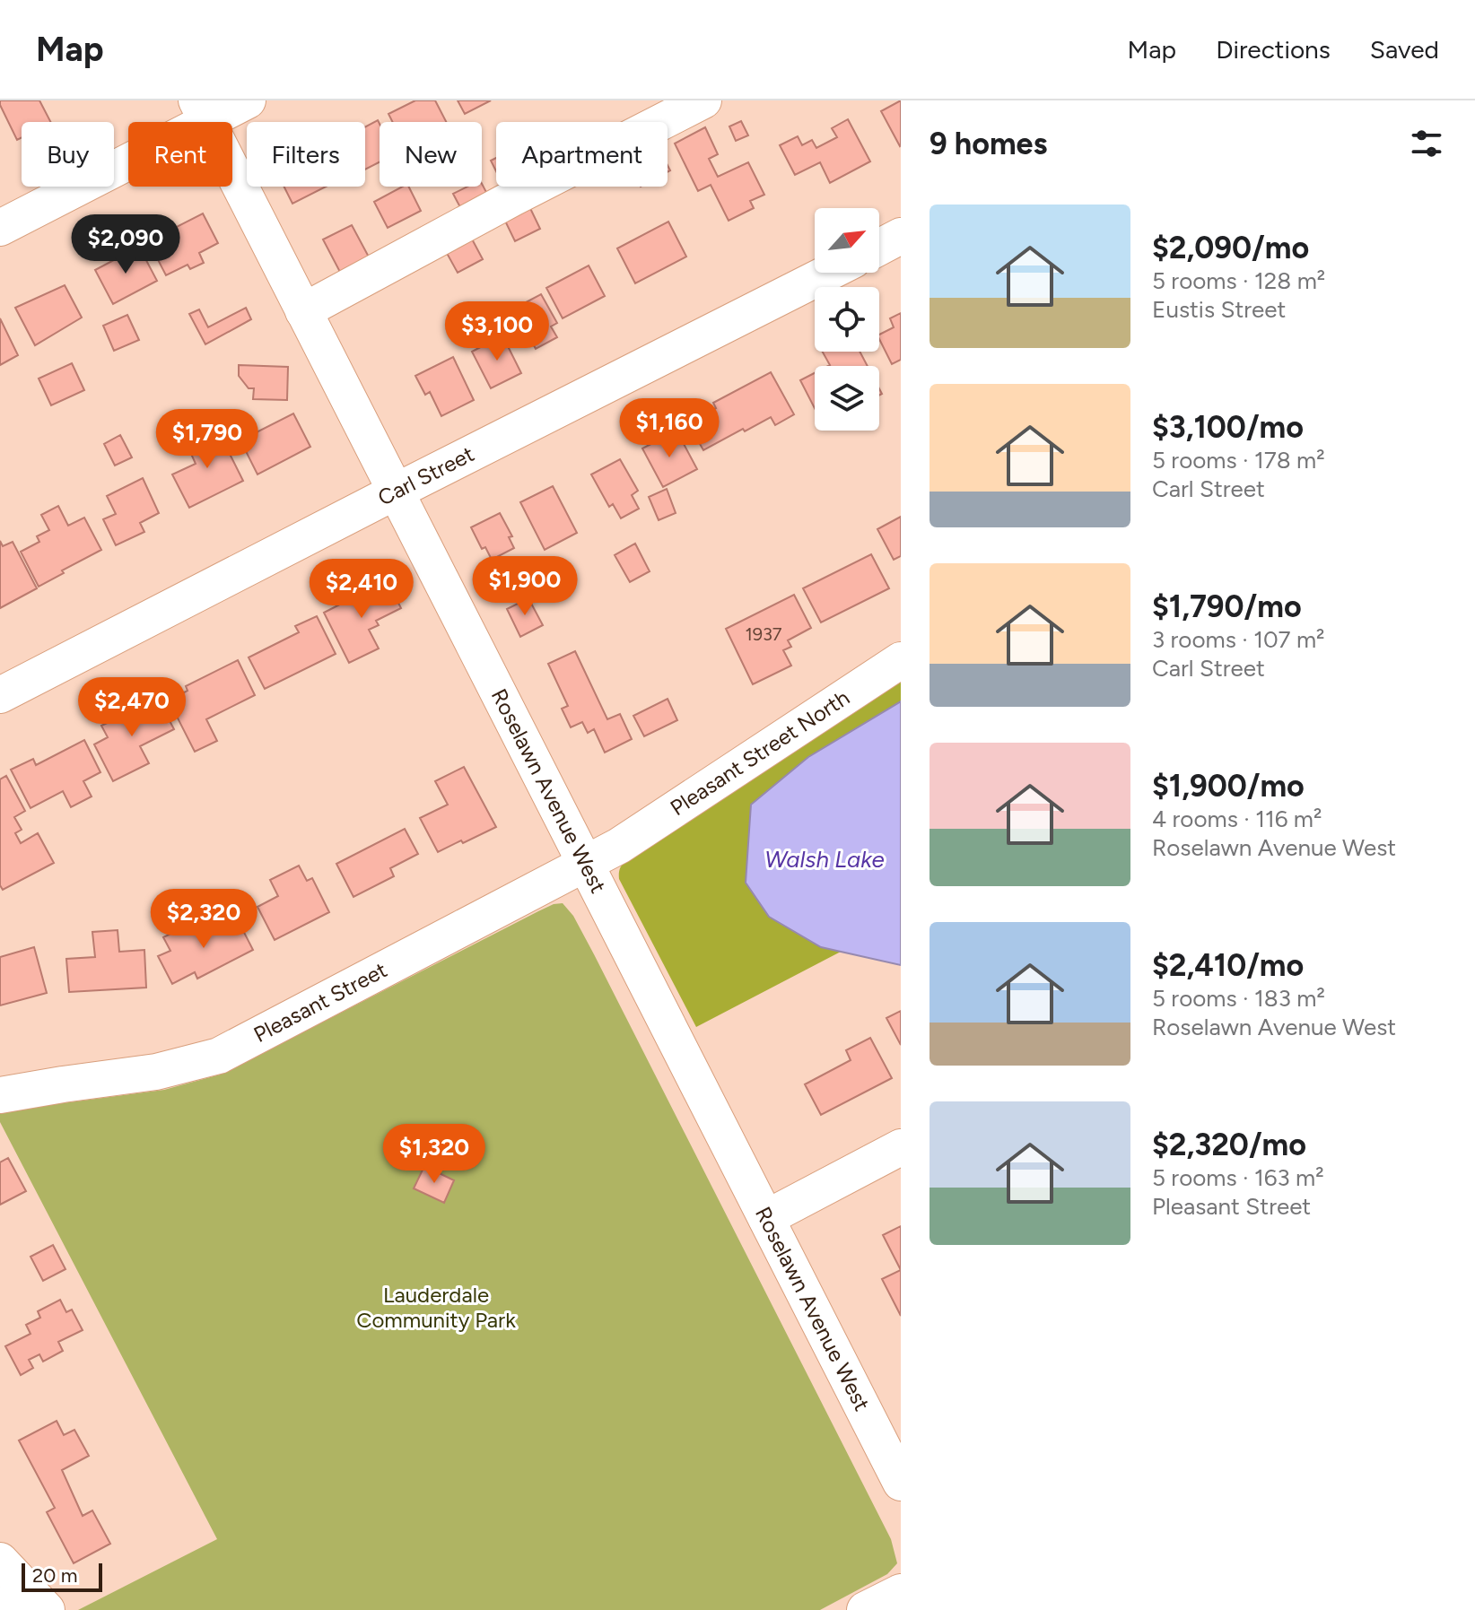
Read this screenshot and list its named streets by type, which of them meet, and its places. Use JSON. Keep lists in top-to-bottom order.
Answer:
{
  "streets": {
    "street": [
      "Carl Street",
      "Pleasant Street North",
      "Roselawn Avenue West",
      "Pleasant Street"
    ]
  },
  "crossings": [
    ["Carl Street", "Roselawn Avenue West"],
    ["Pleasant Street North", "Pleasant Street"],
    ["Roselawn Avenue West", "Pleasant Street"]
  ],
  "water": ["Walsh Lake"],
  "parks": ["Lauderdale Community Park"],
  "house_numbers": ["1937"],
  "scale_bar": "20 m",
  "north": "top right",
  "page": {
    "header": "Map",
    "nav": ["Map", "Directions", "Saved"],
    "heading": "9 homes",
    "chip": [
      "Buy",
      "Rent",
      "Filters",
      "New",
      "Apartment"
    ],
    "list": [
      {
        "name": "$2,090/mo",
        "note": "5 rooms · 128 m² · Eustis Street"
      },
      {
        "name": "$3,100/mo",
        "note": "5 rooms · 178 m² · Carl Street"
      },
      {
        "name": "$1,790/mo",
        "note": "3 rooms · 107 m² · Carl Street"
      },
      {
        "name": "$1,900/mo",
        "note": "4 rooms · 116 m² · Roselawn Avenue West"
      },
      {
        "name": "$2,410/mo",
        "note": "5 rooms · 183 m² · Roselawn Avenue West"
      },
      {
        "name": "$2,320/mo",
        "note": "5 rooms · 163 m² · Pleasant Street"
      }
    ],
    "price": [
      "$2,090",
      "$3,100",
      "$1,160",
      "$1,790",
      "$1,900",
      "$2,410",
      "$2,470",
      "$2,320",
      "$1,320"
    ],
    "scale": "20 m"
  }
}
